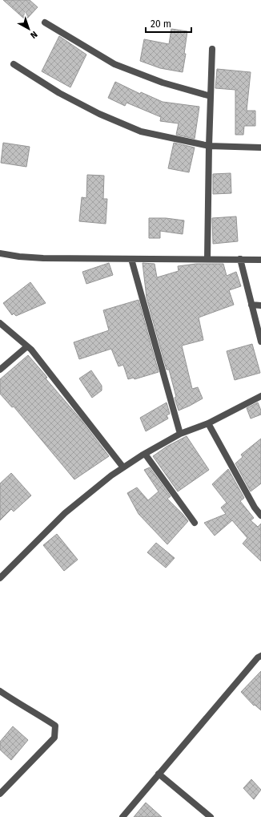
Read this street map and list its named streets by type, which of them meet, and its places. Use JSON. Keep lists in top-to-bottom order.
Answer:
{
  "scale_bar": "20 m",
  "north": "bottom right"
}
